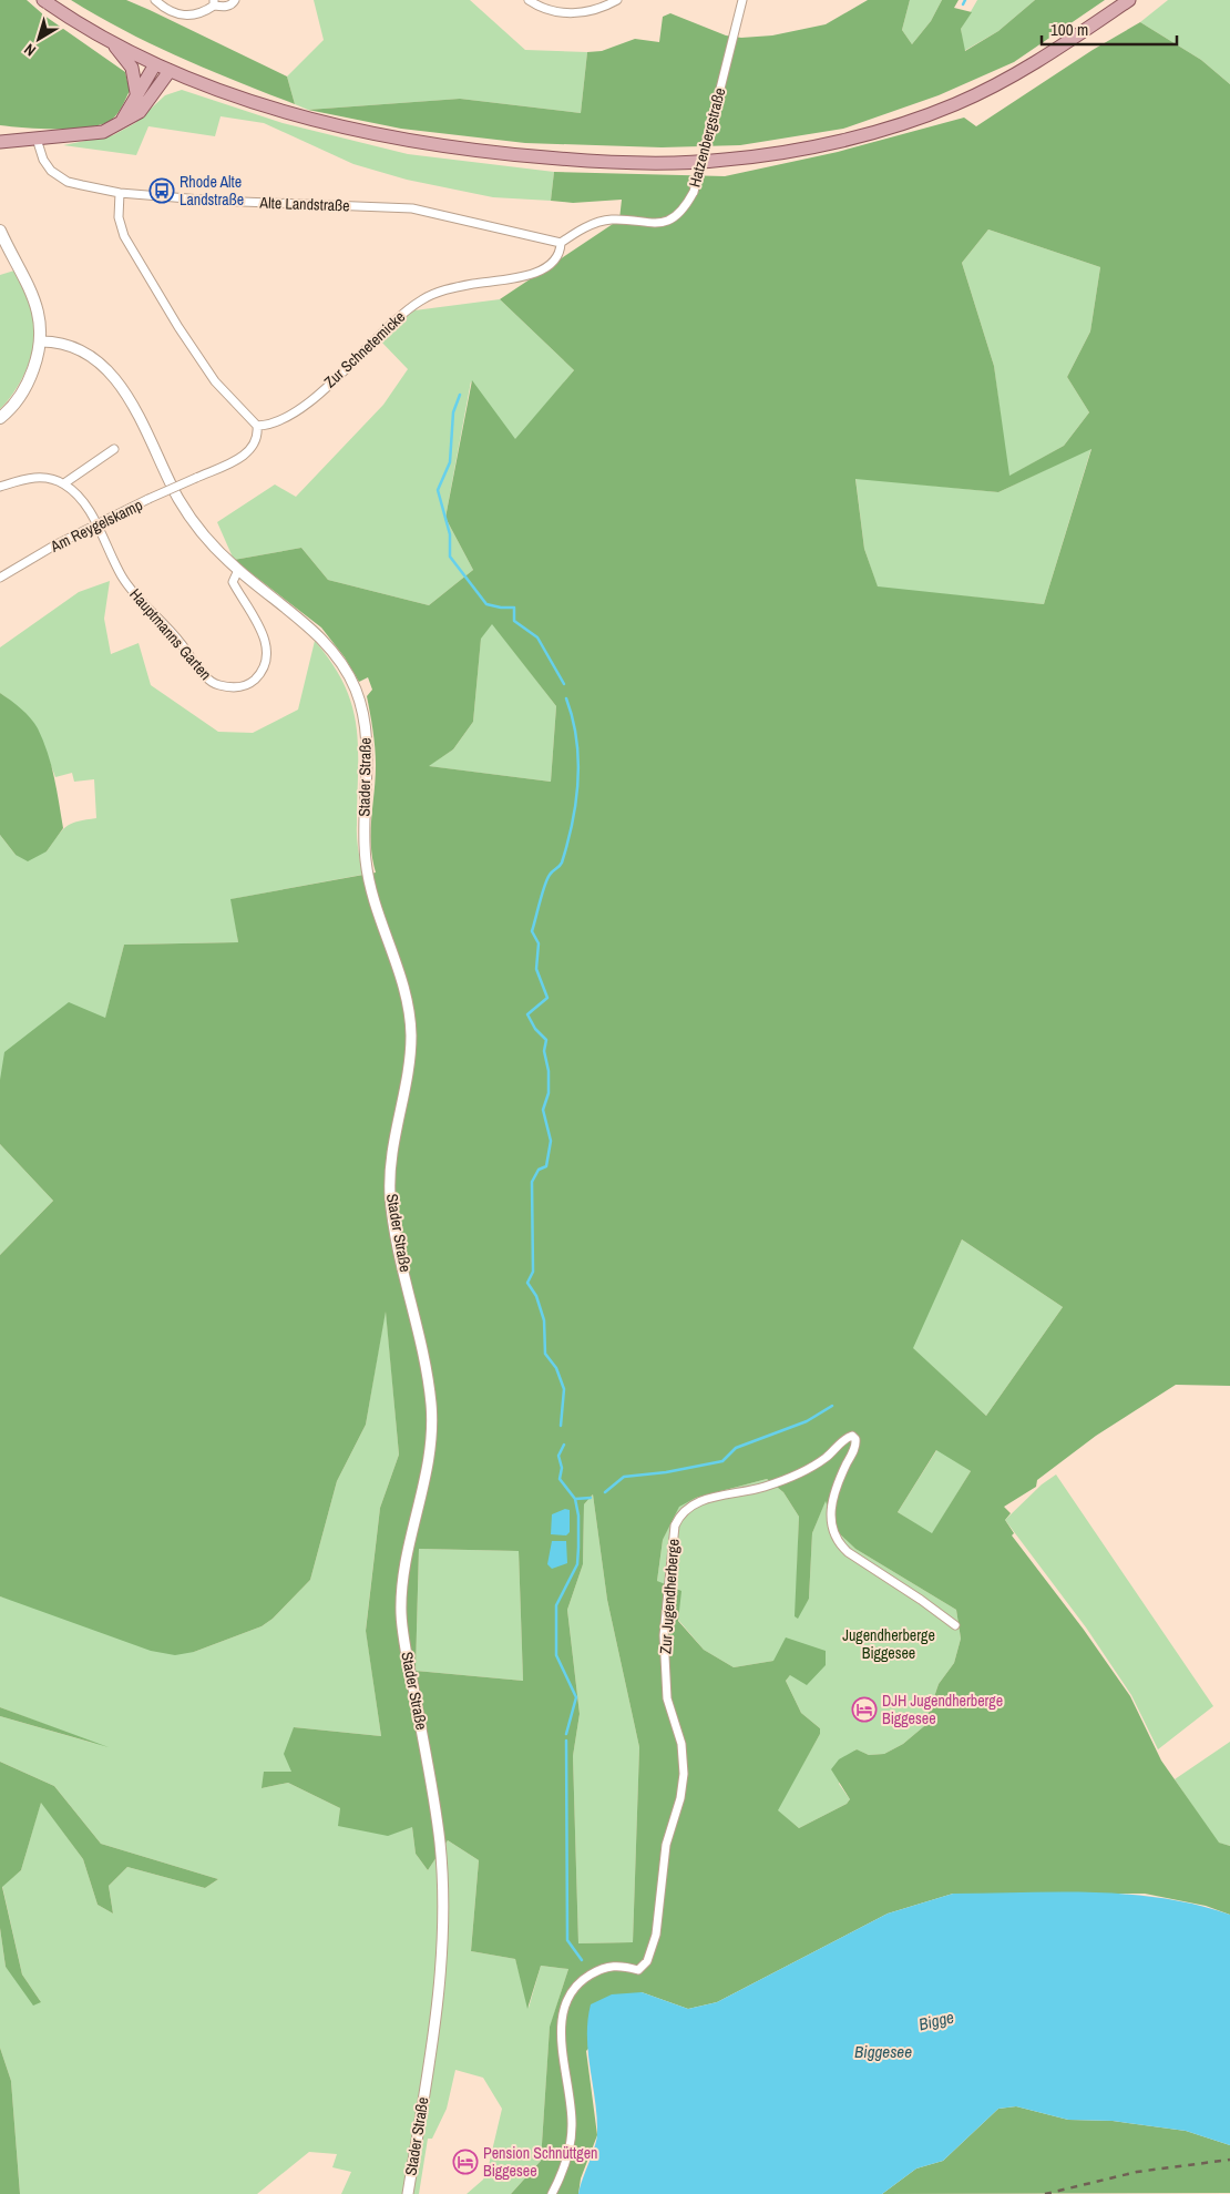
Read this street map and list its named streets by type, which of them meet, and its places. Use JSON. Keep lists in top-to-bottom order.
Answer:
{
  "streets": {
    "street": [
      "Hatzenbergstraße",
      "Alte Landstraße",
      "Zur Schnetemicke",
      "Am Reygelskamp",
      "Hauptmanns Garten",
      "Stader Straße",
      "Zur Jugendherberge"
    ]
  },
  "crossings": [
    ["Hatzenbergstraße", "Alte Landstraße"],
    ["Hatzenbergstraße", "Zur Schnetemicke"],
    ["Alte Landstraße", "Zur Schnetemicke"],
    ["Zur Schnetemicke", "Am Reygelskamp"],
    ["Am Reygelskamp", "Hauptmanns Garten"],
    ["Hauptmanns Garten", "Stader Straße"]
  ],
  "water": ["Bigge", "Biggesee"],
  "parks": ["Jugendherberge Biggesee"],
  "places": {
    "bus stop": ["Rhode Alte Landstraße"],
    "hotel": ["DJH Jugendherberge Biggesee", "Pension Schnüttgen Biggesee"]
  },
  "scale_bar": "100 m",
  "north": "bottom left"
}
